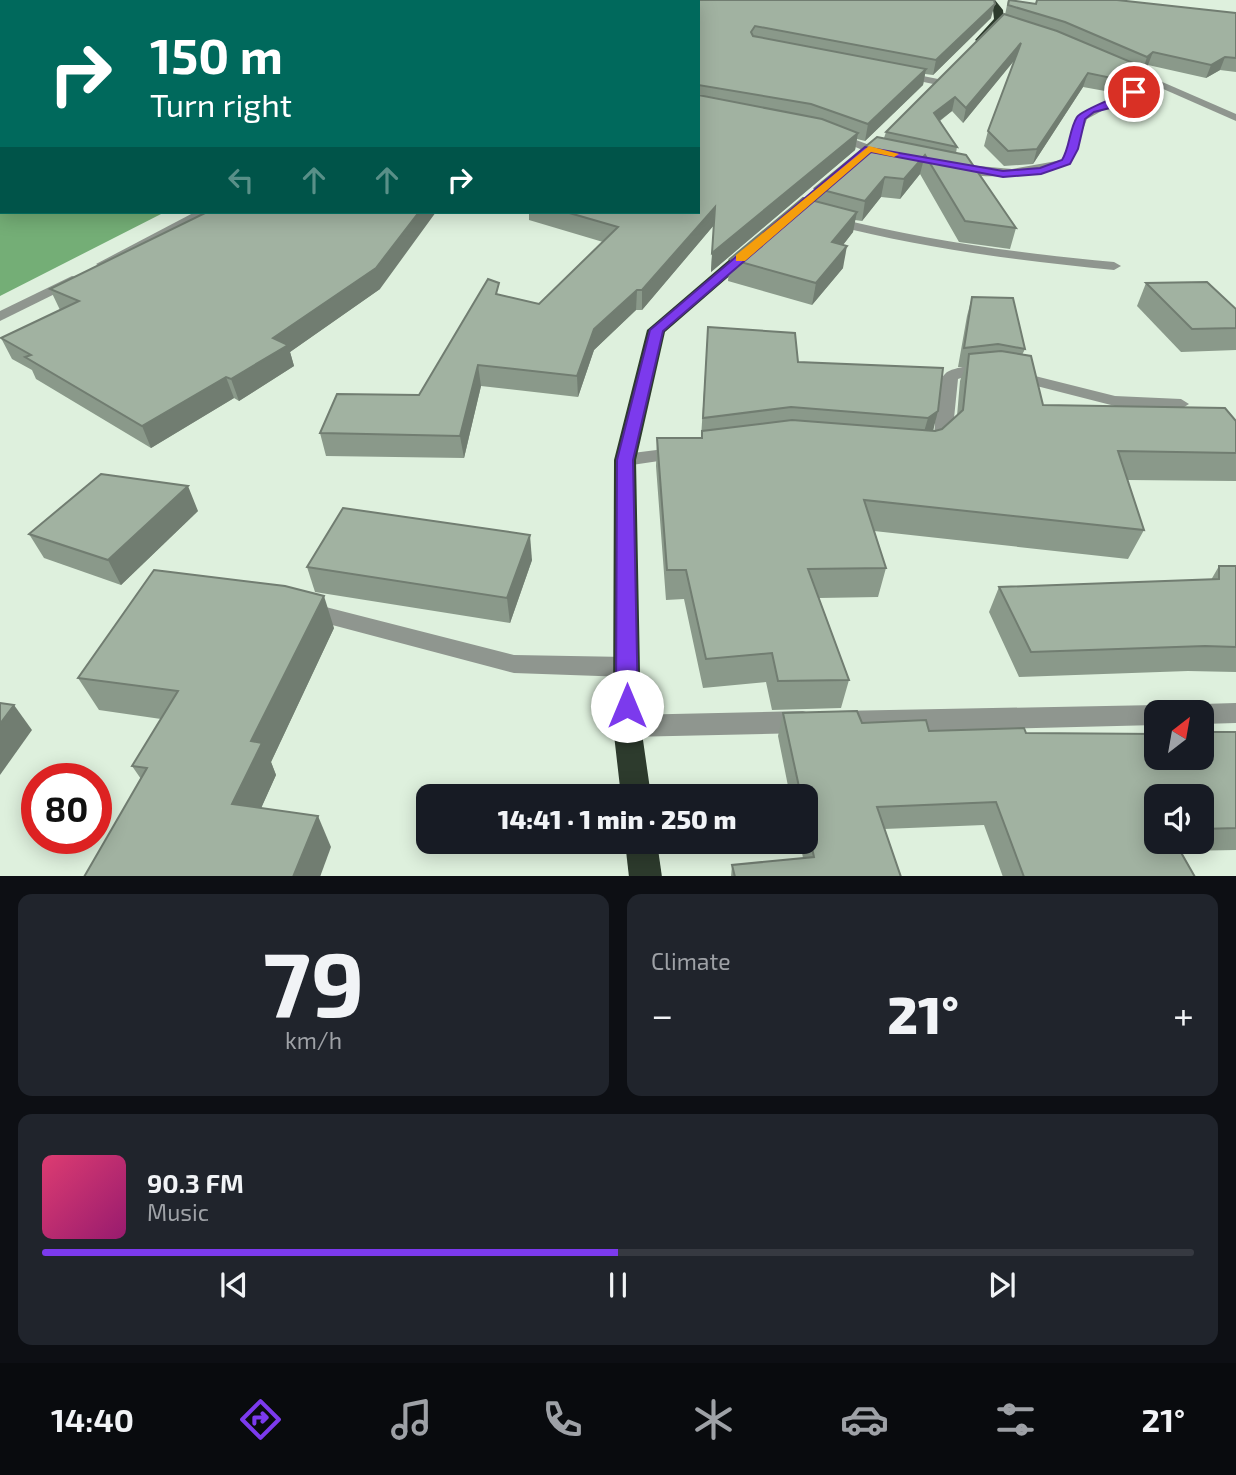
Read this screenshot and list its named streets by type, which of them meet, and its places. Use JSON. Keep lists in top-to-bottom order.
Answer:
{
  "north": "top right",
  "page": {
    "turn": ["150 m", "Turn right"],
    "limit": "80",
    "trip": "14:41 · 1 min · 250 m",
    "tile": [
      ["79", "km/h"],
      "Climate"
    ],
    "heat": ["−", "21°", "+"],
    "song": ["90.3 FM", "Music"],
    "tabs": ["14:40", "21°"]
  }
}
